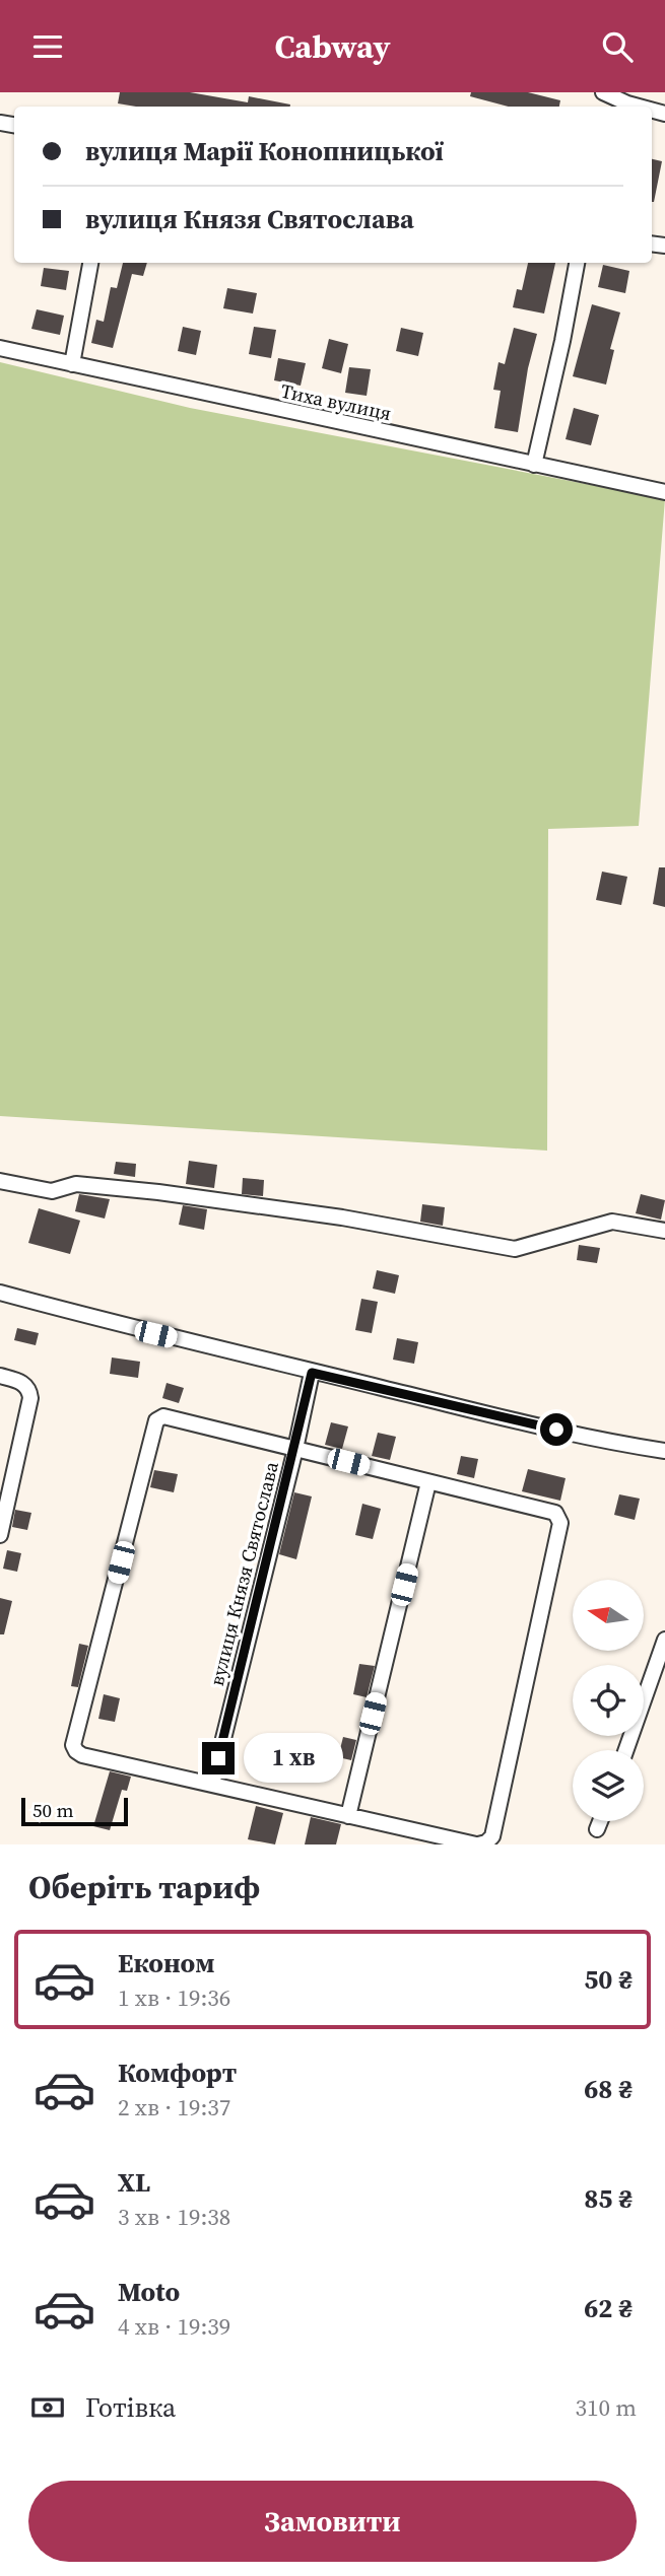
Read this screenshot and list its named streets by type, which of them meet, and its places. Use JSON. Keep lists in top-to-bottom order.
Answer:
{
  "streets": {
    "street": ["Тиха вулиця", "вулиця Князя Святослава"]
  },
  "scale_bar": "50 m",
  "north": "left",
  "page": {
    "header": "Cabway",
    "banner": ["вулиця Марії Конопницької", "вулиця Князя Святослава"],
    "bubble": "1 хв",
    "scale": "50 m",
    "heading": "Оберіть тариф",
    "list": [
      {
        "name": "Економ",
        "note": "1 хв · 19:36",
        "value": "50 ₴"
      },
      {
        "name": "Комфорт",
        "note": "2 хв · 19:37",
        "value": "68 ₴"
      },
      {
        "name": "XL",
        "note": "3 хв · 19:38",
        "value": "85 ₴"
      },
      {
        "name": "Moto",
        "note": "4 хв · 19:39",
        "value": "62 ₴"
      }
    ],
    "pay": ["Готівка", "310 m"],
    "buttons": "Замовити"
  }
}
